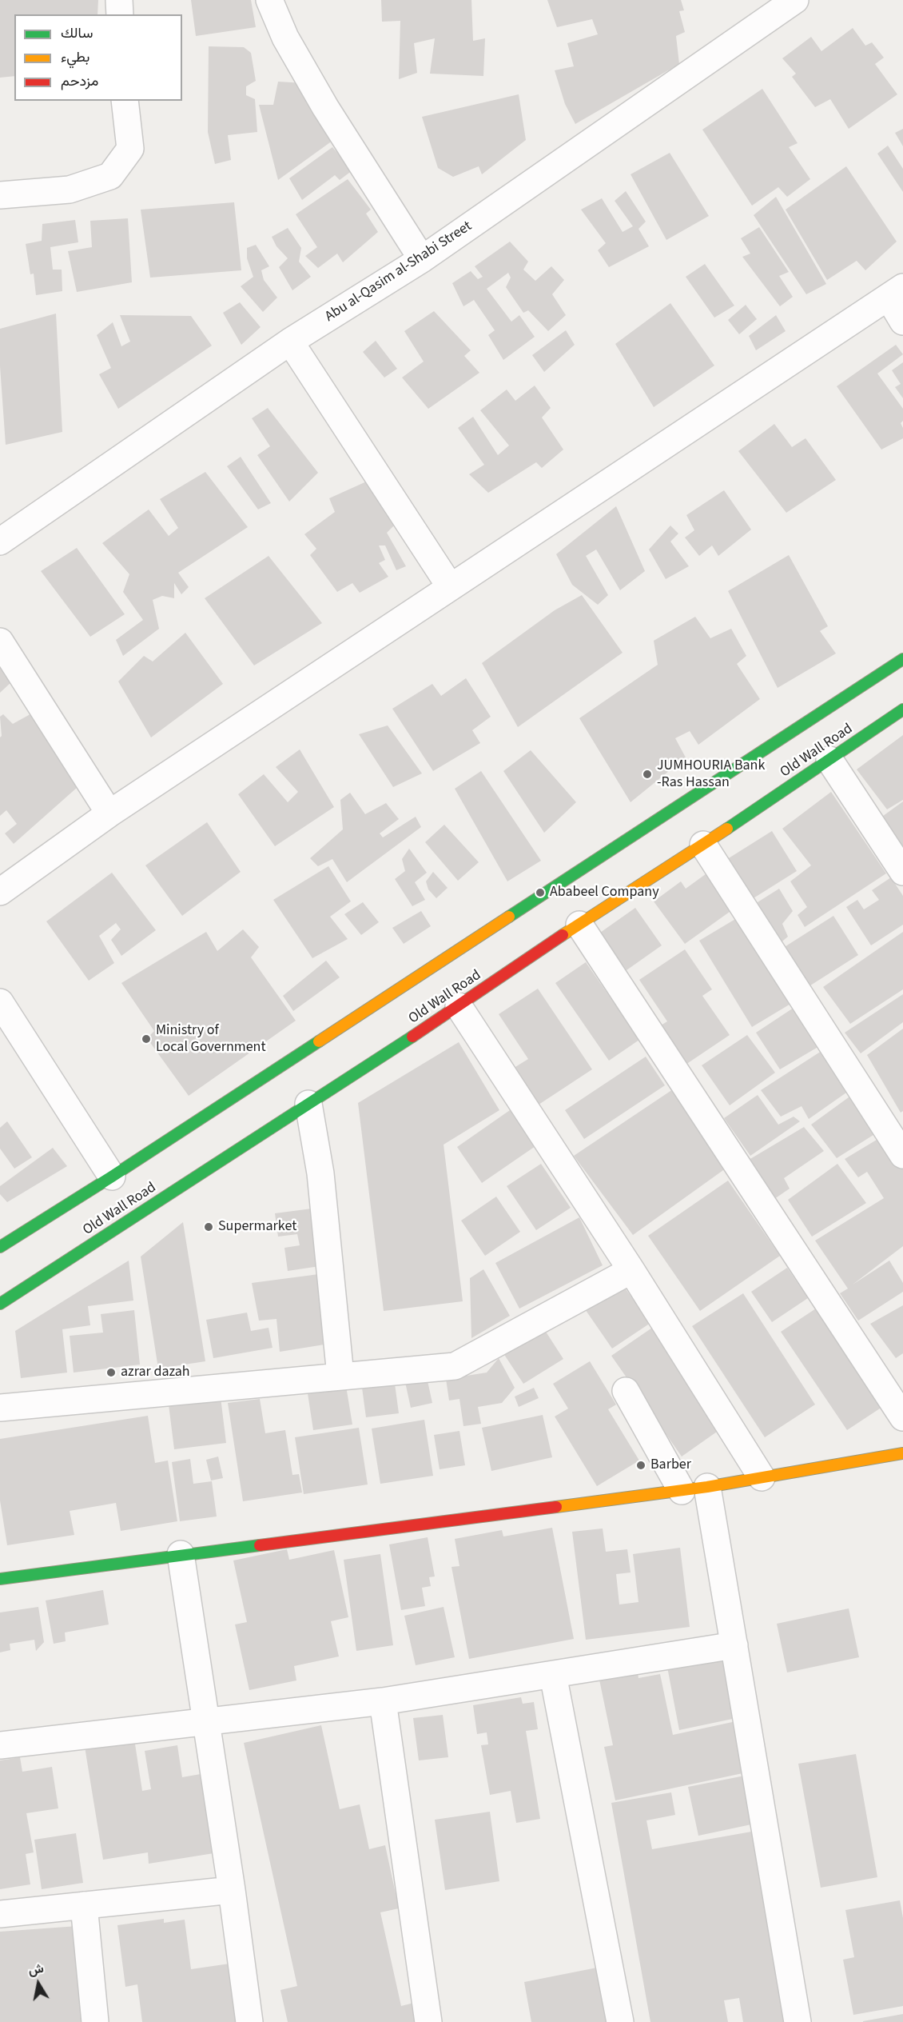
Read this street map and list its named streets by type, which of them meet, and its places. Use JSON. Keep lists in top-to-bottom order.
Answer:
{
  "streets": {
    "main road": ["Old Wall Road"],
    "street": ["Abu al-Qasim al-Shabi Street"]
  },
  "places": [
    "JUMHOURIA Bank -Ras Hassan",
    "Ababeel Company",
    "Ministry of Local Government",
    "Supermarket",
    "azrar dazah",
    "Barber"
  ],
  "legend": ["سالك", "بطيء", "مزدحم"],
  "north": "top"
}
